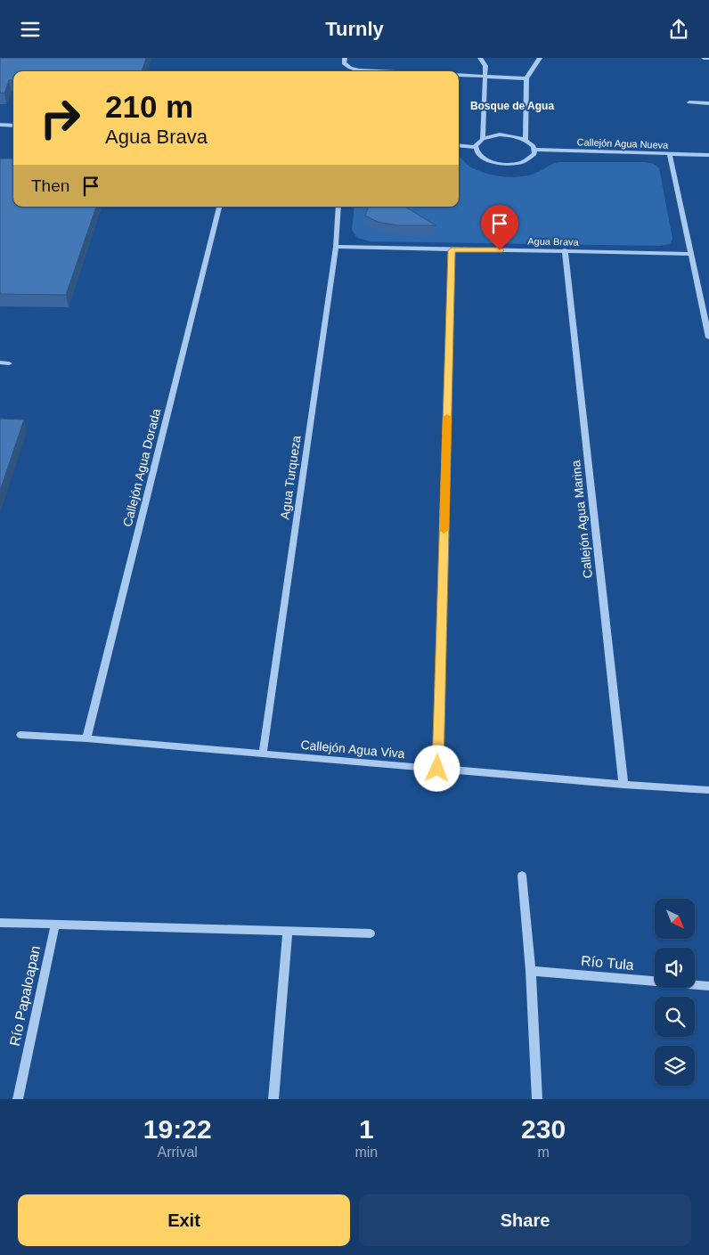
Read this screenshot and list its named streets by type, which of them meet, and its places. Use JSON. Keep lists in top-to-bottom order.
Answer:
{
  "streets": {
    "street": [
      "Callejón Agua Nueva",
      "Agua Brava",
      "Callejón Agua Dorada",
      "Agua Turqueza",
      "Callejón Agua Marina",
      "Callejón Agua Viva",
      "Río Tula",
      "Río Papaloapan"
    ]
  },
  "crossings": [
    ["Agua Brava", "Agua Turqueza"],
    ["Agua Brava", "Callejón Agua Marina"],
    ["Callejón Agua Dorada", "Callejón Agua Viva"],
    ["Agua Turqueza", "Callejón Agua Viva"],
    ["Callejón Agua Marina", "Callejón Agua Viva"]
  ],
  "districts": ["Bosque de Agua"],
  "north": "bottom right",
  "page": {
    "header": "Turnly",
    "turn": ["210 m", "Agua Brava"],
    "then": "Then",
    "eta": [
      "19:22",
      "Arrival",
      "1",
      "min",
      "230",
      "m"
    ],
    "buttons": ["Exit", "Share"]
  }
}
